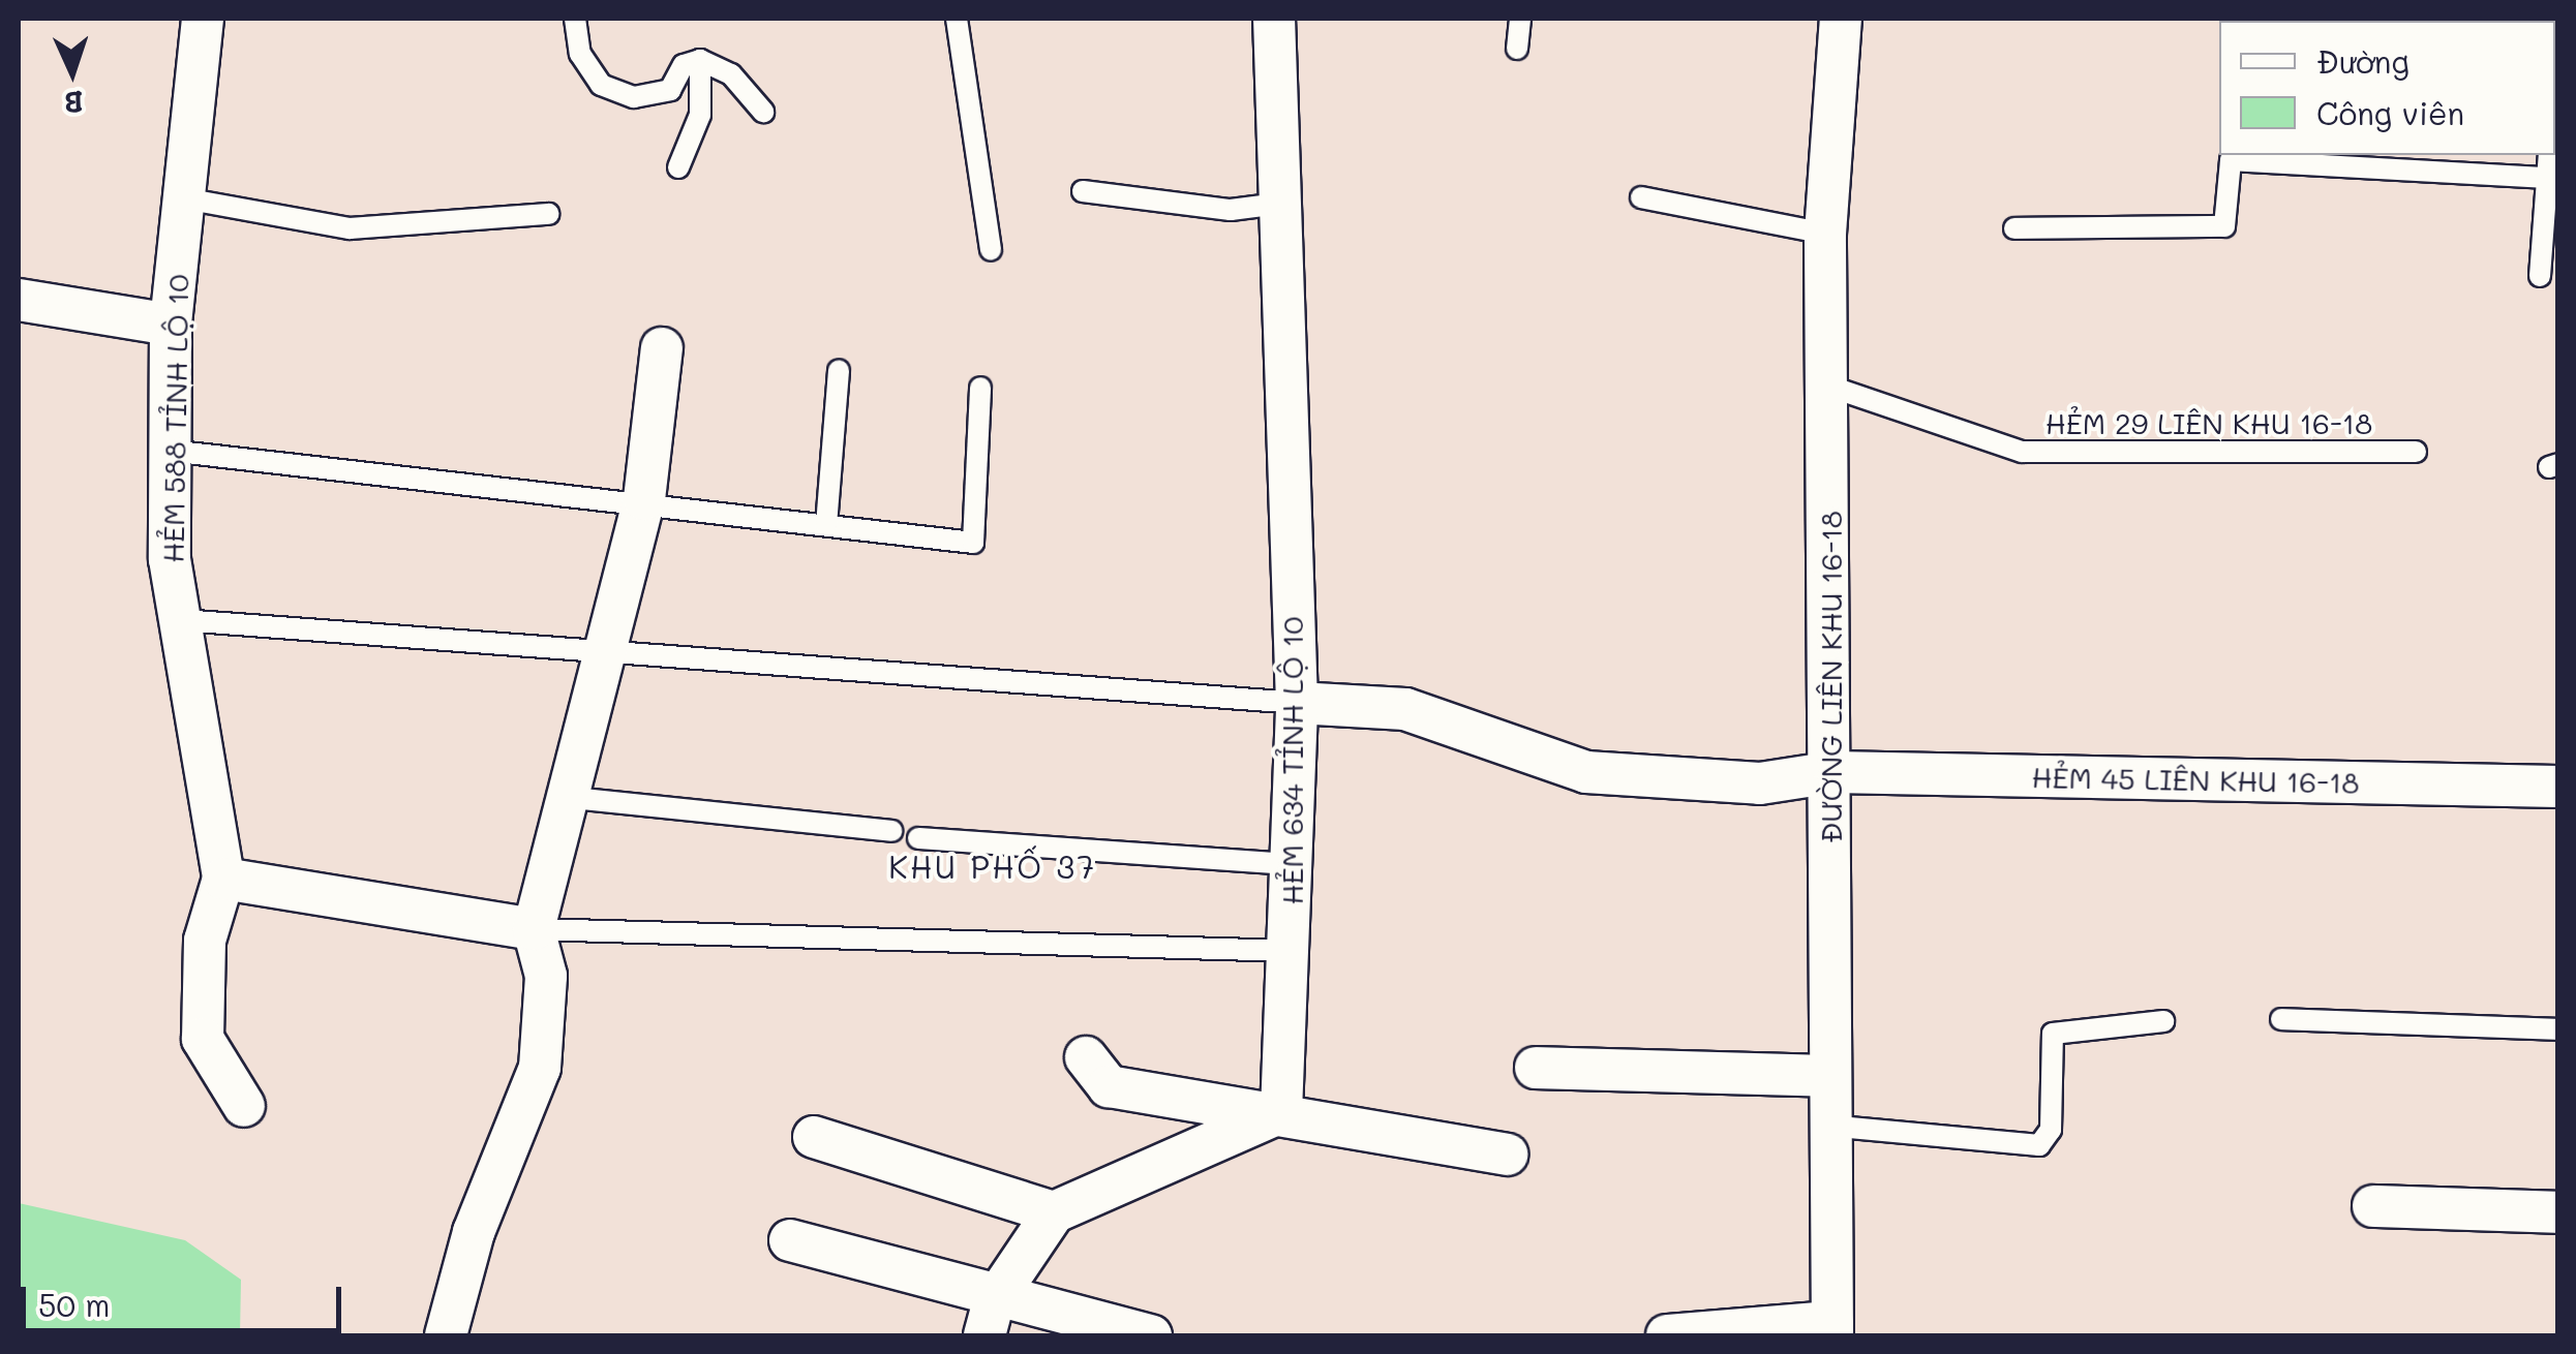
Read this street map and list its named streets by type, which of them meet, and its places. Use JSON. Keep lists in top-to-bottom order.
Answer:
{
  "streets": {
    "street": [
      "HẺM 588 TỈNH LỘ 10",
      "ĐƯỜNG LIÊN KHU 16-18",
      "HẺM 634 TỈNH LỘ 10",
      "HẺM 45 LIÊN KHU 16-18"
    ],
    "lane": ["HẺM 29 LIÊN KHU 16-18"]
  },
  "crossings": [
    ["HẺM 29 LIÊN KHU 16-18", "ĐƯỜNG LIÊN KHU 16-18"],
    ["ĐƯỜNG LIÊN KHU 16-18", "HẺM 45 LIÊN KHU 16-18"],
    ["HẺM 634 TỈNH LỘ 10", "HẺM 45 LIÊN KHU 16-18"]
  ],
  "districts": ["KHU PHỐ 37"],
  "legend": ["Đường", "Công viên"],
  "scale_bar": "50 m",
  "north": "bottom"
}
